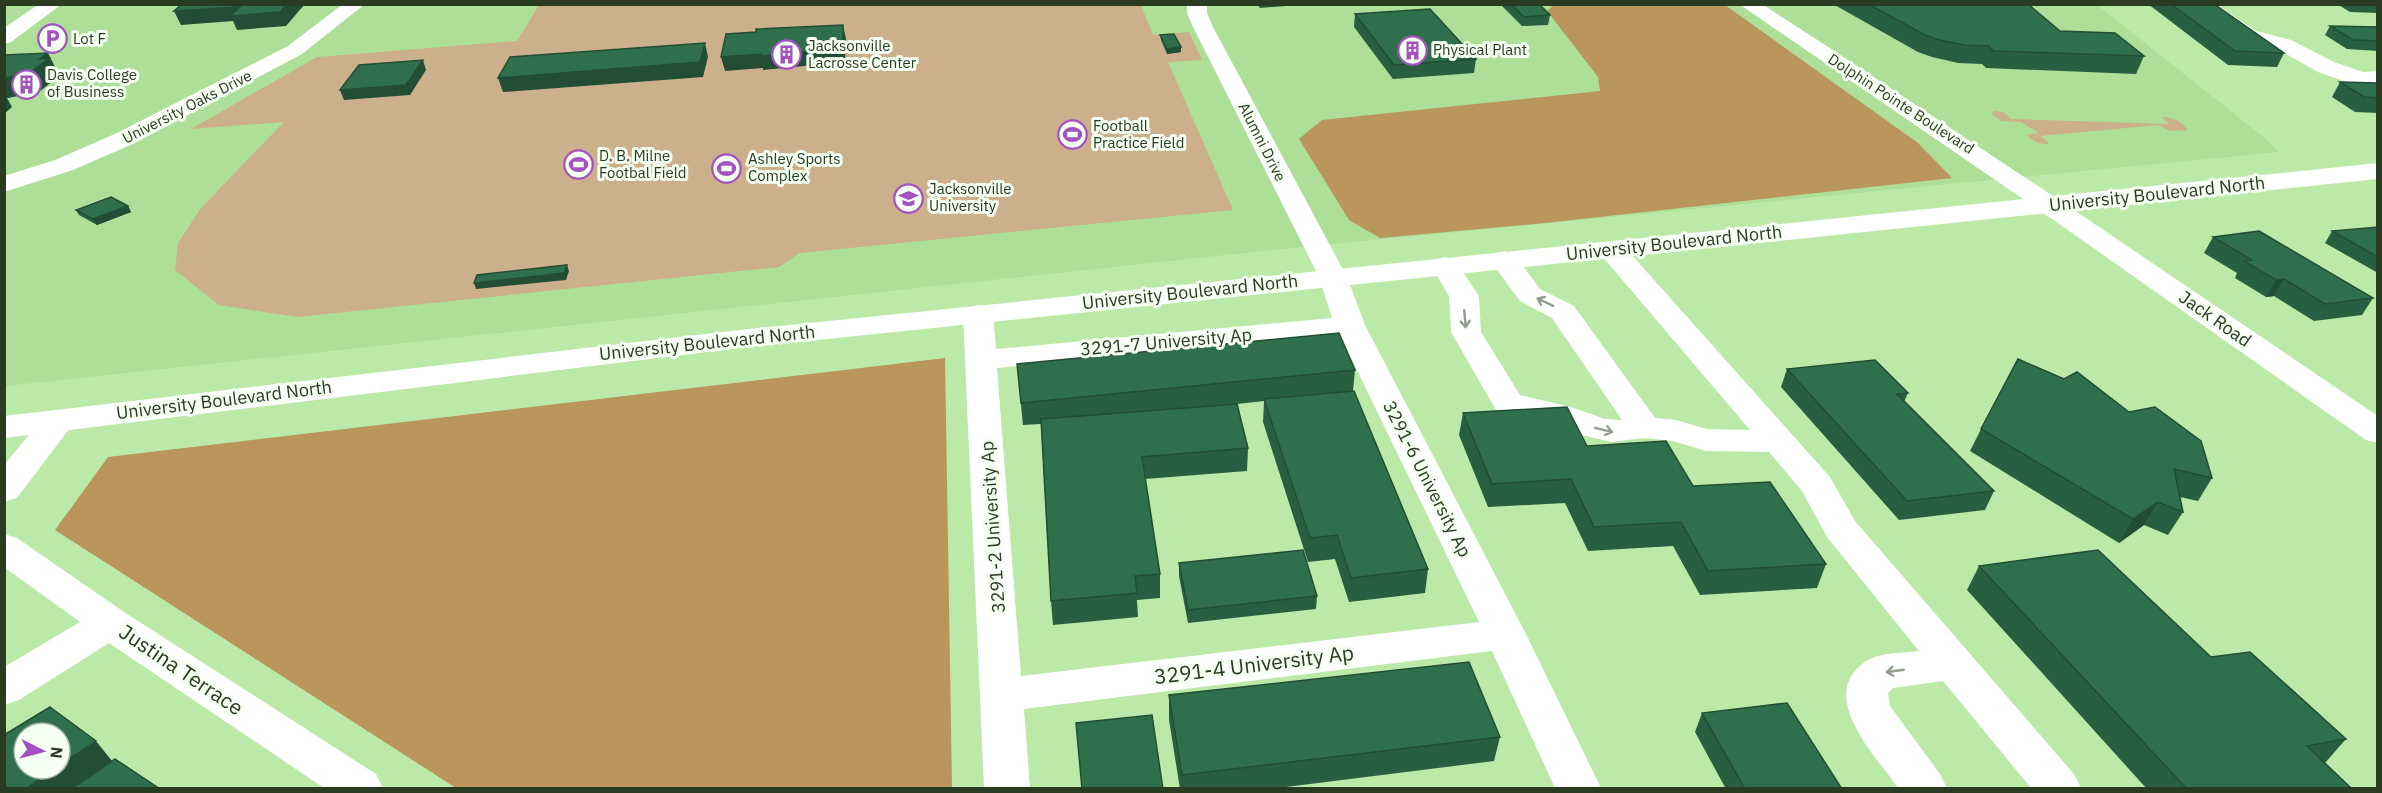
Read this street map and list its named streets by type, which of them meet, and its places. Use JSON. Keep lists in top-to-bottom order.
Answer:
{
  "streets": {
    "street": [
      "Dolphin Pointe Boulevard",
      "University Oaks Drive",
      "Alumni Drive",
      "University Boulevard North",
      "Jack Road",
      "3291-7 University Ap",
      "3291-6 University Ap",
      "3291-2 University Ap",
      "3291-4 University Ap",
      "Justina Terrace"
    ]
  },
  "crossings": [
    ["Dolphin Pointe Boulevard", "University Boulevard North"],
    ["Dolphin Pointe Boulevard", "Jack Road"],
    ["Alumni Drive", "University Boulevard North"],
    ["Alumni Drive", "3291-7 University Ap"],
    ["Alumni Drive", "3291-6 University Ap"],
    ["University Boulevard North", "Jack Road"],
    ["University Boulevard North", "3291-2 University Ap"],
    ["3291-7 University Ap", "3291-6 University Ap"],
    ["3291-7 University Ap", "3291-2 University Ap"],
    ["3291-6 University Ap", "3291-4 University Ap"],
    ["3291-2 University Ap", "3291-4 University Ap"]
  ],
  "places": {
    "parking": ["Lot F"],
    "building": ["Physical Plant", "Jacksonville Lacrosse Center", "Davis College of Business"],
    "sports": ["Football Practice Field", "D. B. Milne Footbal Field", "Ashley Sports Complex"],
    "school or university": ["Jacksonville University"]
  },
  "north": "right"
}
